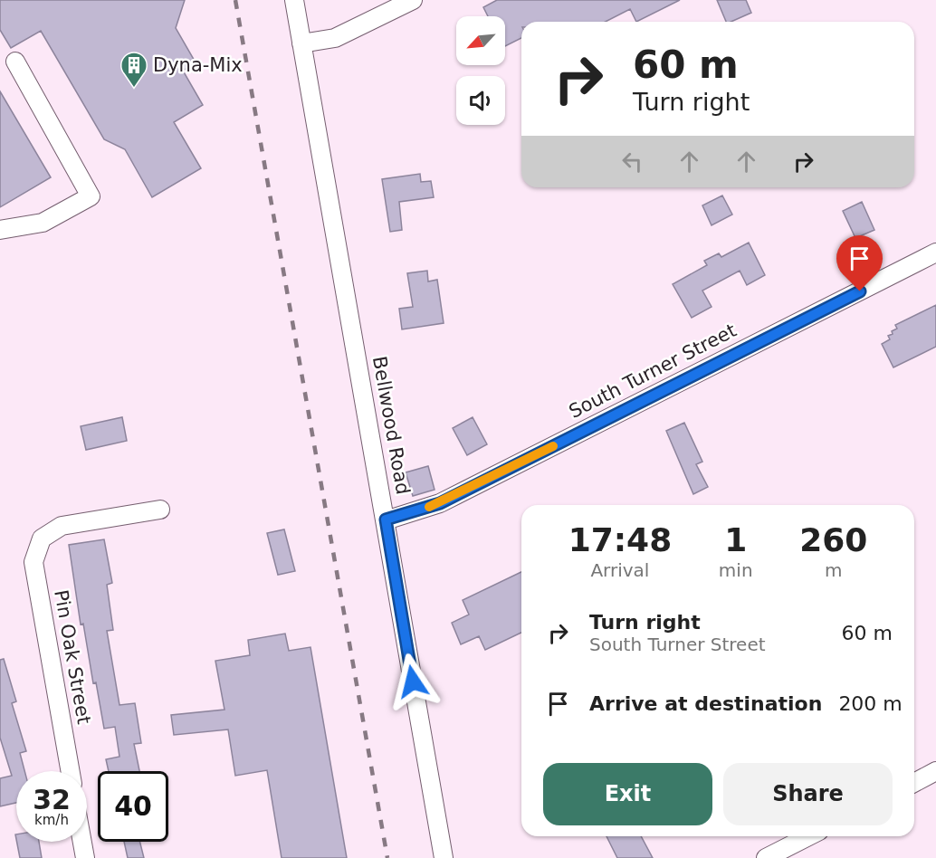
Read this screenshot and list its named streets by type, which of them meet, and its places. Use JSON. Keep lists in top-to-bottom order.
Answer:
{
  "streets": {
    "street": ["South Turner Street", "Bellwood Road", "Pin Oak Street"]
  },
  "crossings": [
    ["South Turner Street", "Bellwood Road"]
  ],
  "places": {
    "building": ["Dyna-Mix"]
  },
  "north": "bottom left",
  "page": {
    "turn": ["60 m", "Turn right"],
    "eta": [
      "17:48",
      "Arrival",
      "1",
      "min",
      "260",
      "m"
    ],
    "list": [
      {
        "name": "Turn right",
        "note": "South Turner Street",
        "value": "60 m"
      },
      {
        "name": "Arrive at destination",
        "value": "200 m"
      }
    ],
    "buttons": ["Exit", "Share"],
    "speed": "32 km/h",
    "limit": "40"
  }
}
